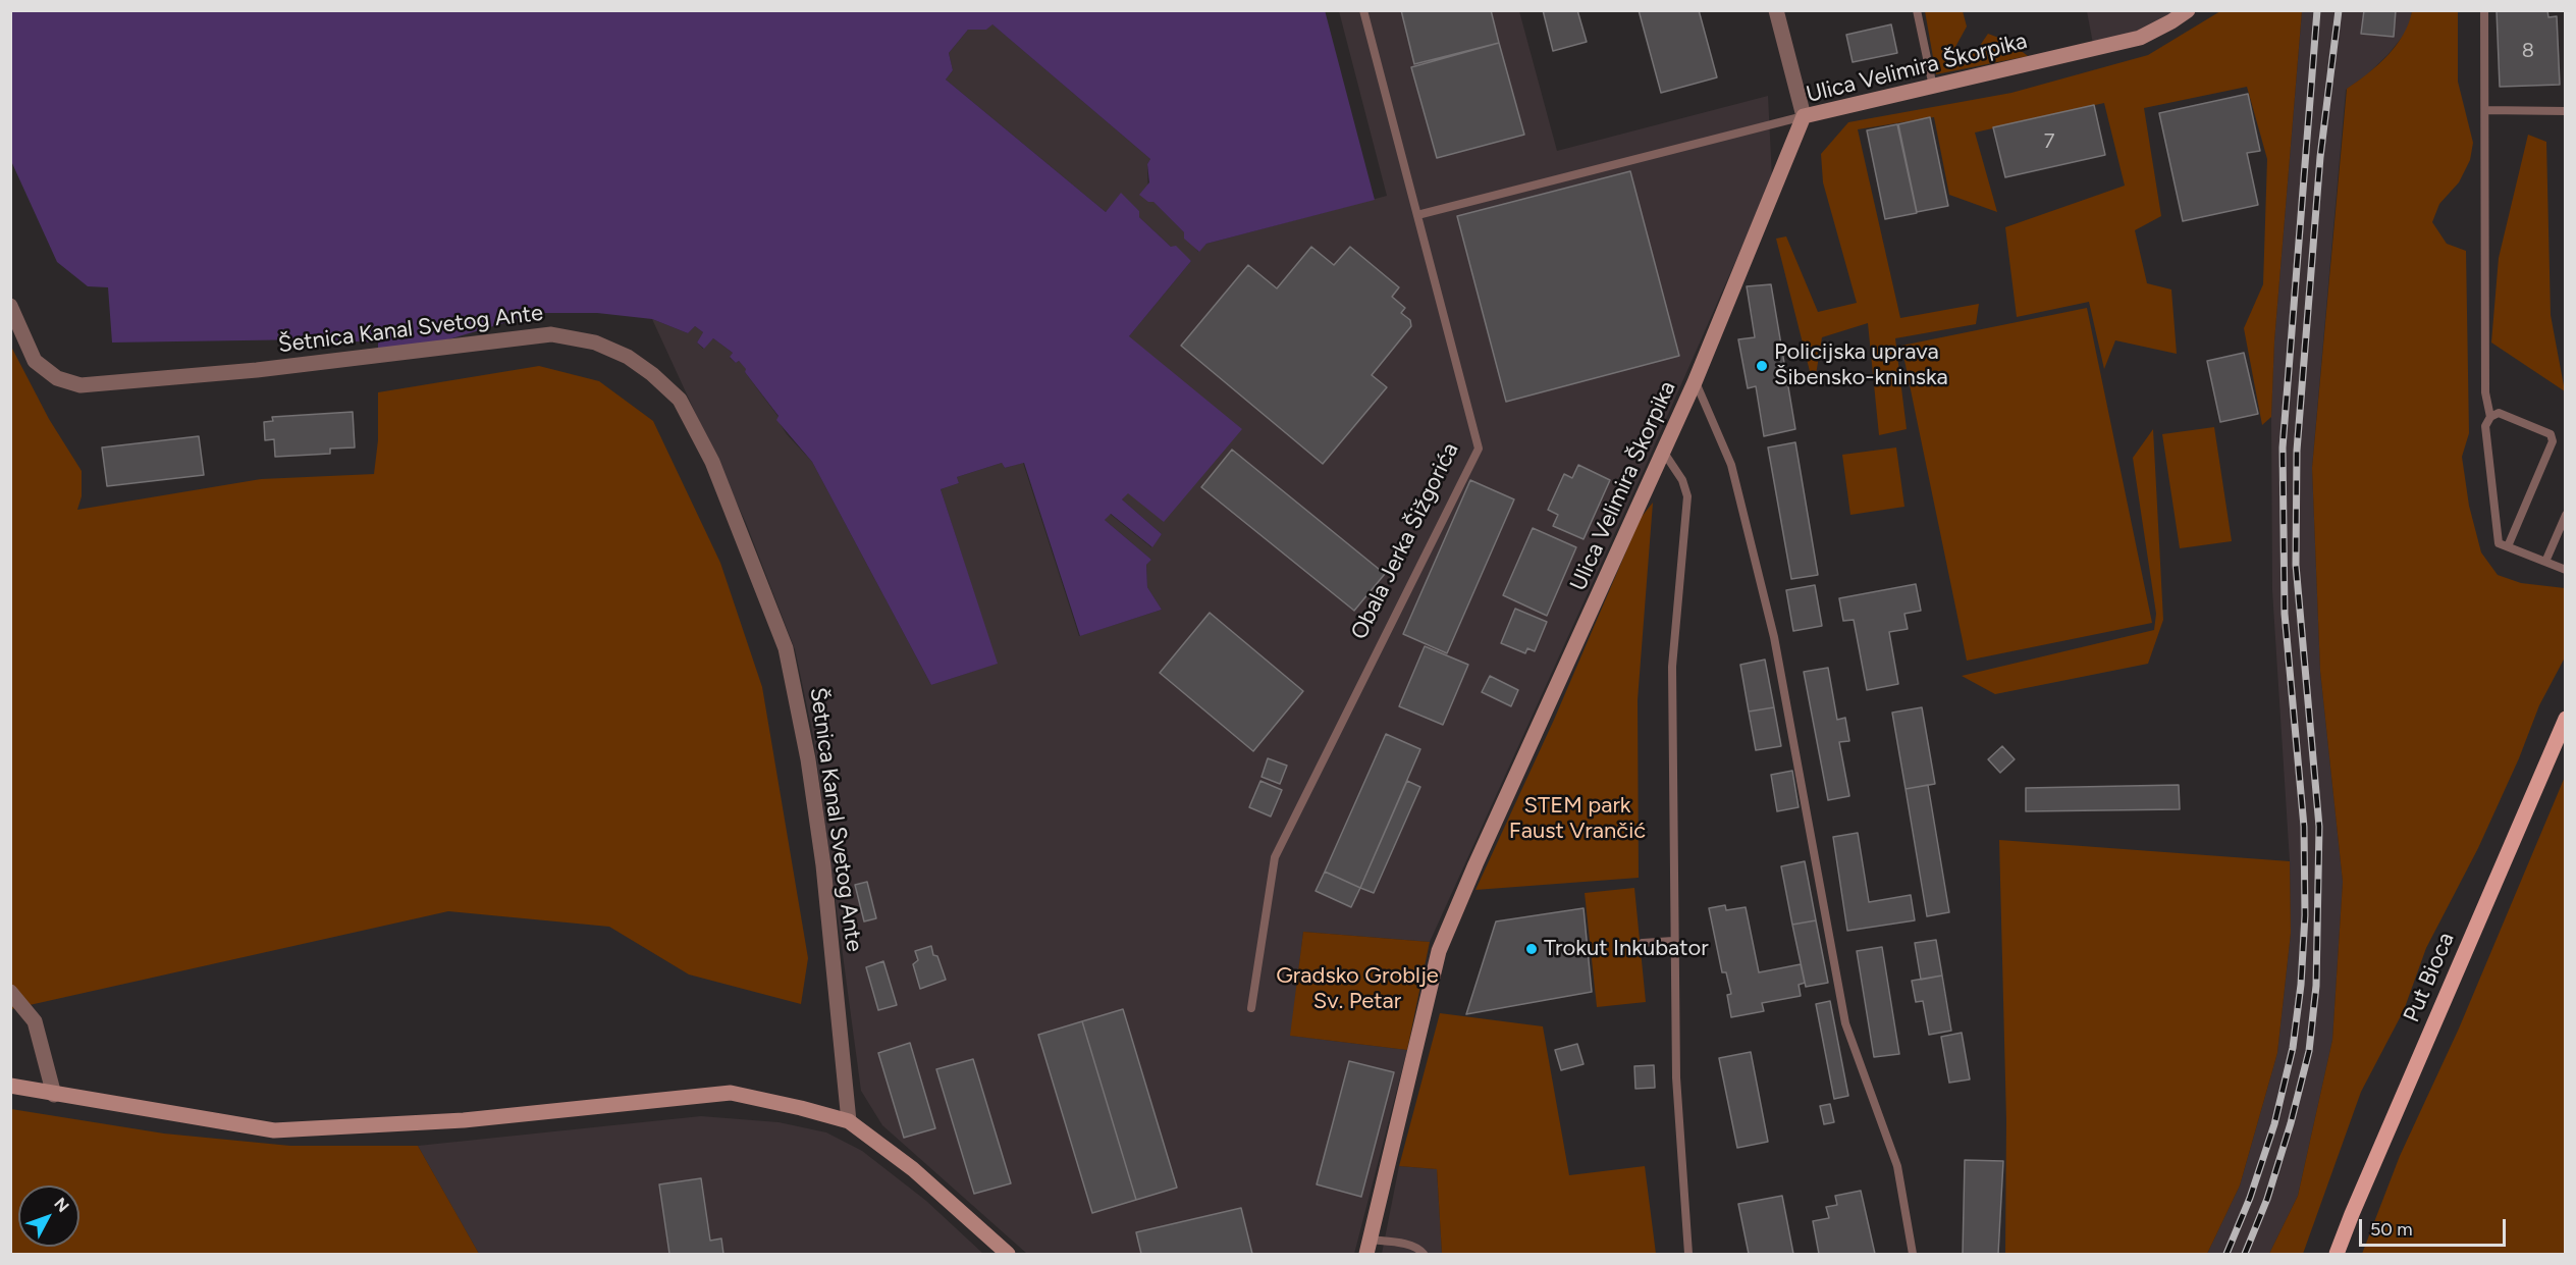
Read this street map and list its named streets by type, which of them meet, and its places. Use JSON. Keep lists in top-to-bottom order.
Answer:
{
  "streets": {
    "main road": ["Put Bioca"],
    "street": ["Ulica Velimira Škorpika", "Šetnica Kanal Svetog Ante"],
    "lane": ["Obala Jerka Šižgorića"]
  },
  "parks": ["STEM park Faust Vrančić", "Gradsko Groblje Sv. Petar"],
  "places": ["Policijska uprava Šibensko-kninska", "Trokut Inkubator"],
  "house_numbers": ["8", "7"],
  "scale_bar": "50 m",
  "north": "top right"
}
